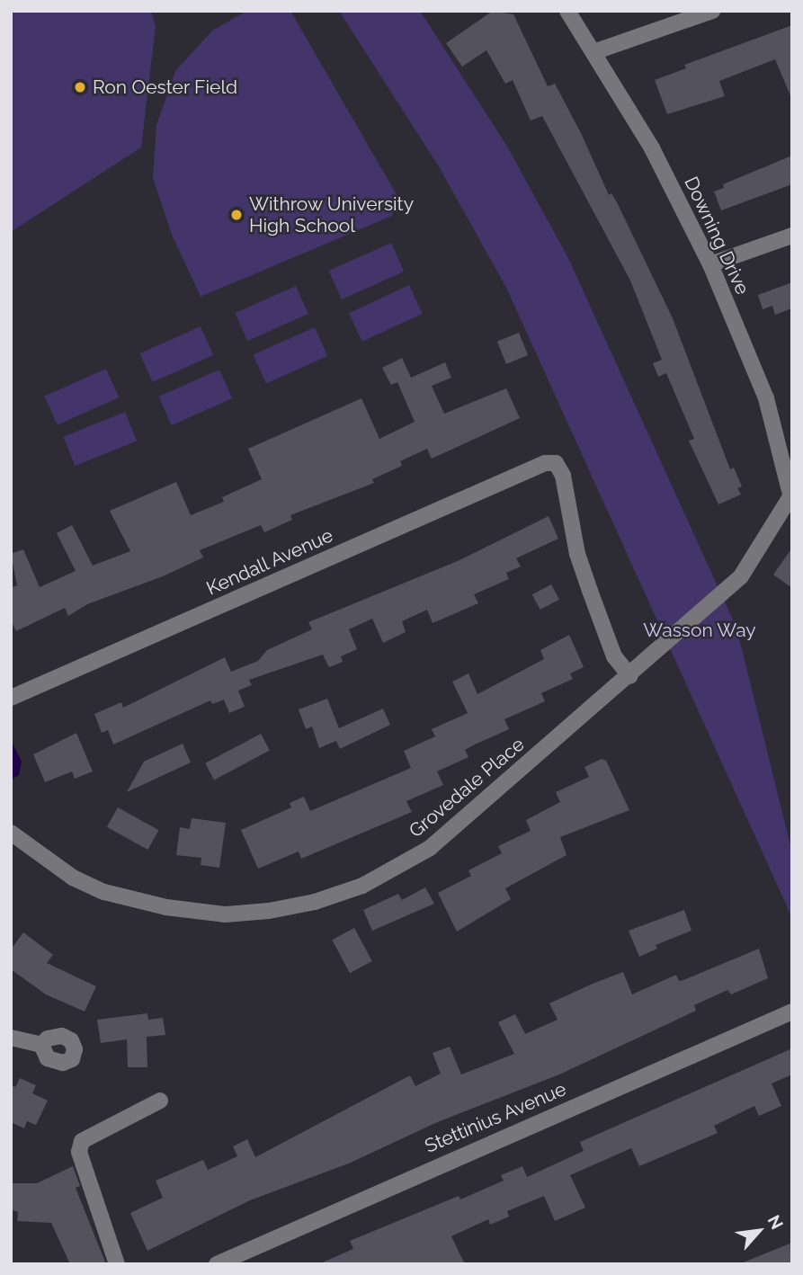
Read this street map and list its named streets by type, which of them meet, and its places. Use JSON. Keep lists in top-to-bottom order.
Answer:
{
  "streets": {
    "street": [
      "Downing Drive",
      "Kendall Avenue",
      "Grovedale Place",
      "Stettinius Avenue"
    ]
  },
  "crossings": [
    ["Downing Drive", "Grovedale Place"],
    ["Kendall Avenue", "Grovedale Place"]
  ],
  "parks": ["Wasson Way"],
  "places": ["Ron Oester Field", "Withrow University High School"],
  "north": "top right"
}
